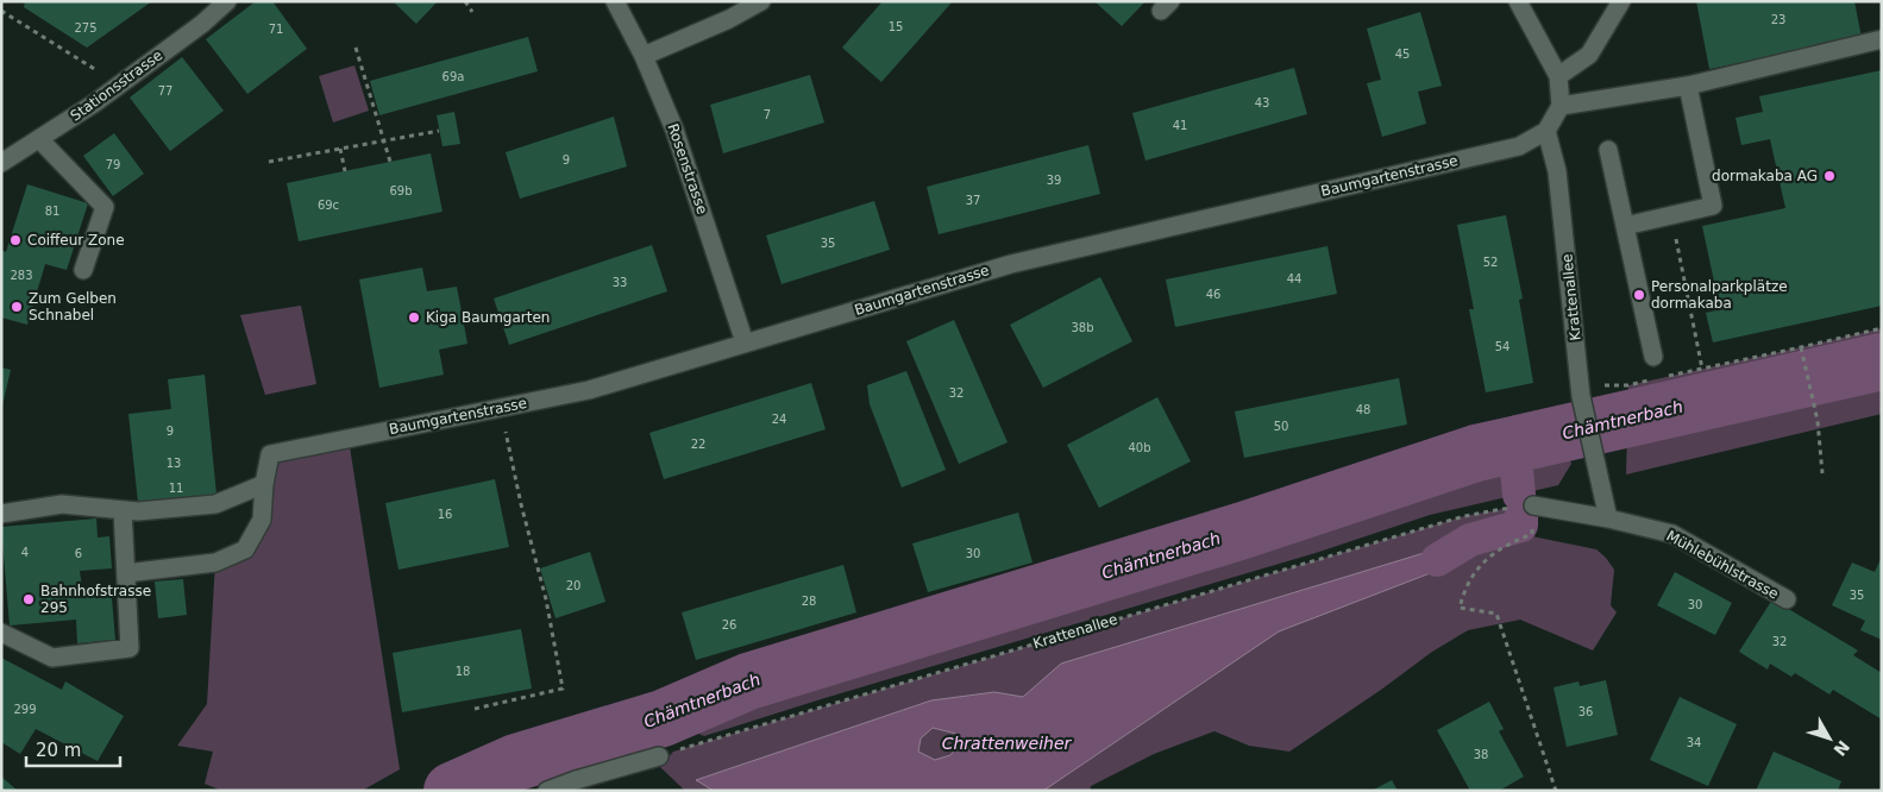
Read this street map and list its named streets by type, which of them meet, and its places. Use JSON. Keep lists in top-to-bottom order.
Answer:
{
  "streets": {
    "street": [
      "Stationsstrasse",
      "Rosenstrasse",
      "Baumgartenstrasse",
      "Krattenallee",
      "Mühlebühlstrasse"
    ]
  },
  "crossings": [
    ["Rosenstrasse", "Baumgartenstrasse"],
    ["Baumgartenstrasse", "Krattenallee"],
    ["Krattenallee", "Mühlebühlstrasse"]
  ],
  "water": ["Chämtnerbach", "Chrattenweiher"],
  "places": [
    "dormakaba AG",
    "Coiffeur Zone",
    "Personalparkplätze dormakaba",
    "Zum Gelben Schnabel",
    "Kiga Baumgarten",
    "Bahnhofstrasse 295"
  ],
  "house_numbers": [
    "23",
    "15",
    "275",
    "71",
    "45",
    "69a",
    "77",
    "43",
    "7",
    "41",
    "9",
    "79",
    "39",
    "69b",
    "37",
    "69c",
    "81",
    "35",
    "52",
    "283",
    "44",
    "33",
    "46",
    "38b",
    "54",
    "32",
    "48",
    "24",
    "50",
    "9",
    "22",
    "40b",
    "13",
    "11",
    "16",
    "4",
    "6",
    "30",
    "20",
    "35",
    "28",
    "30",
    "26",
    "32",
    "18",
    "299",
    "36",
    "34",
    "38"
  ],
  "scale_bar": "20 m",
  "north": "bottom right"
}
